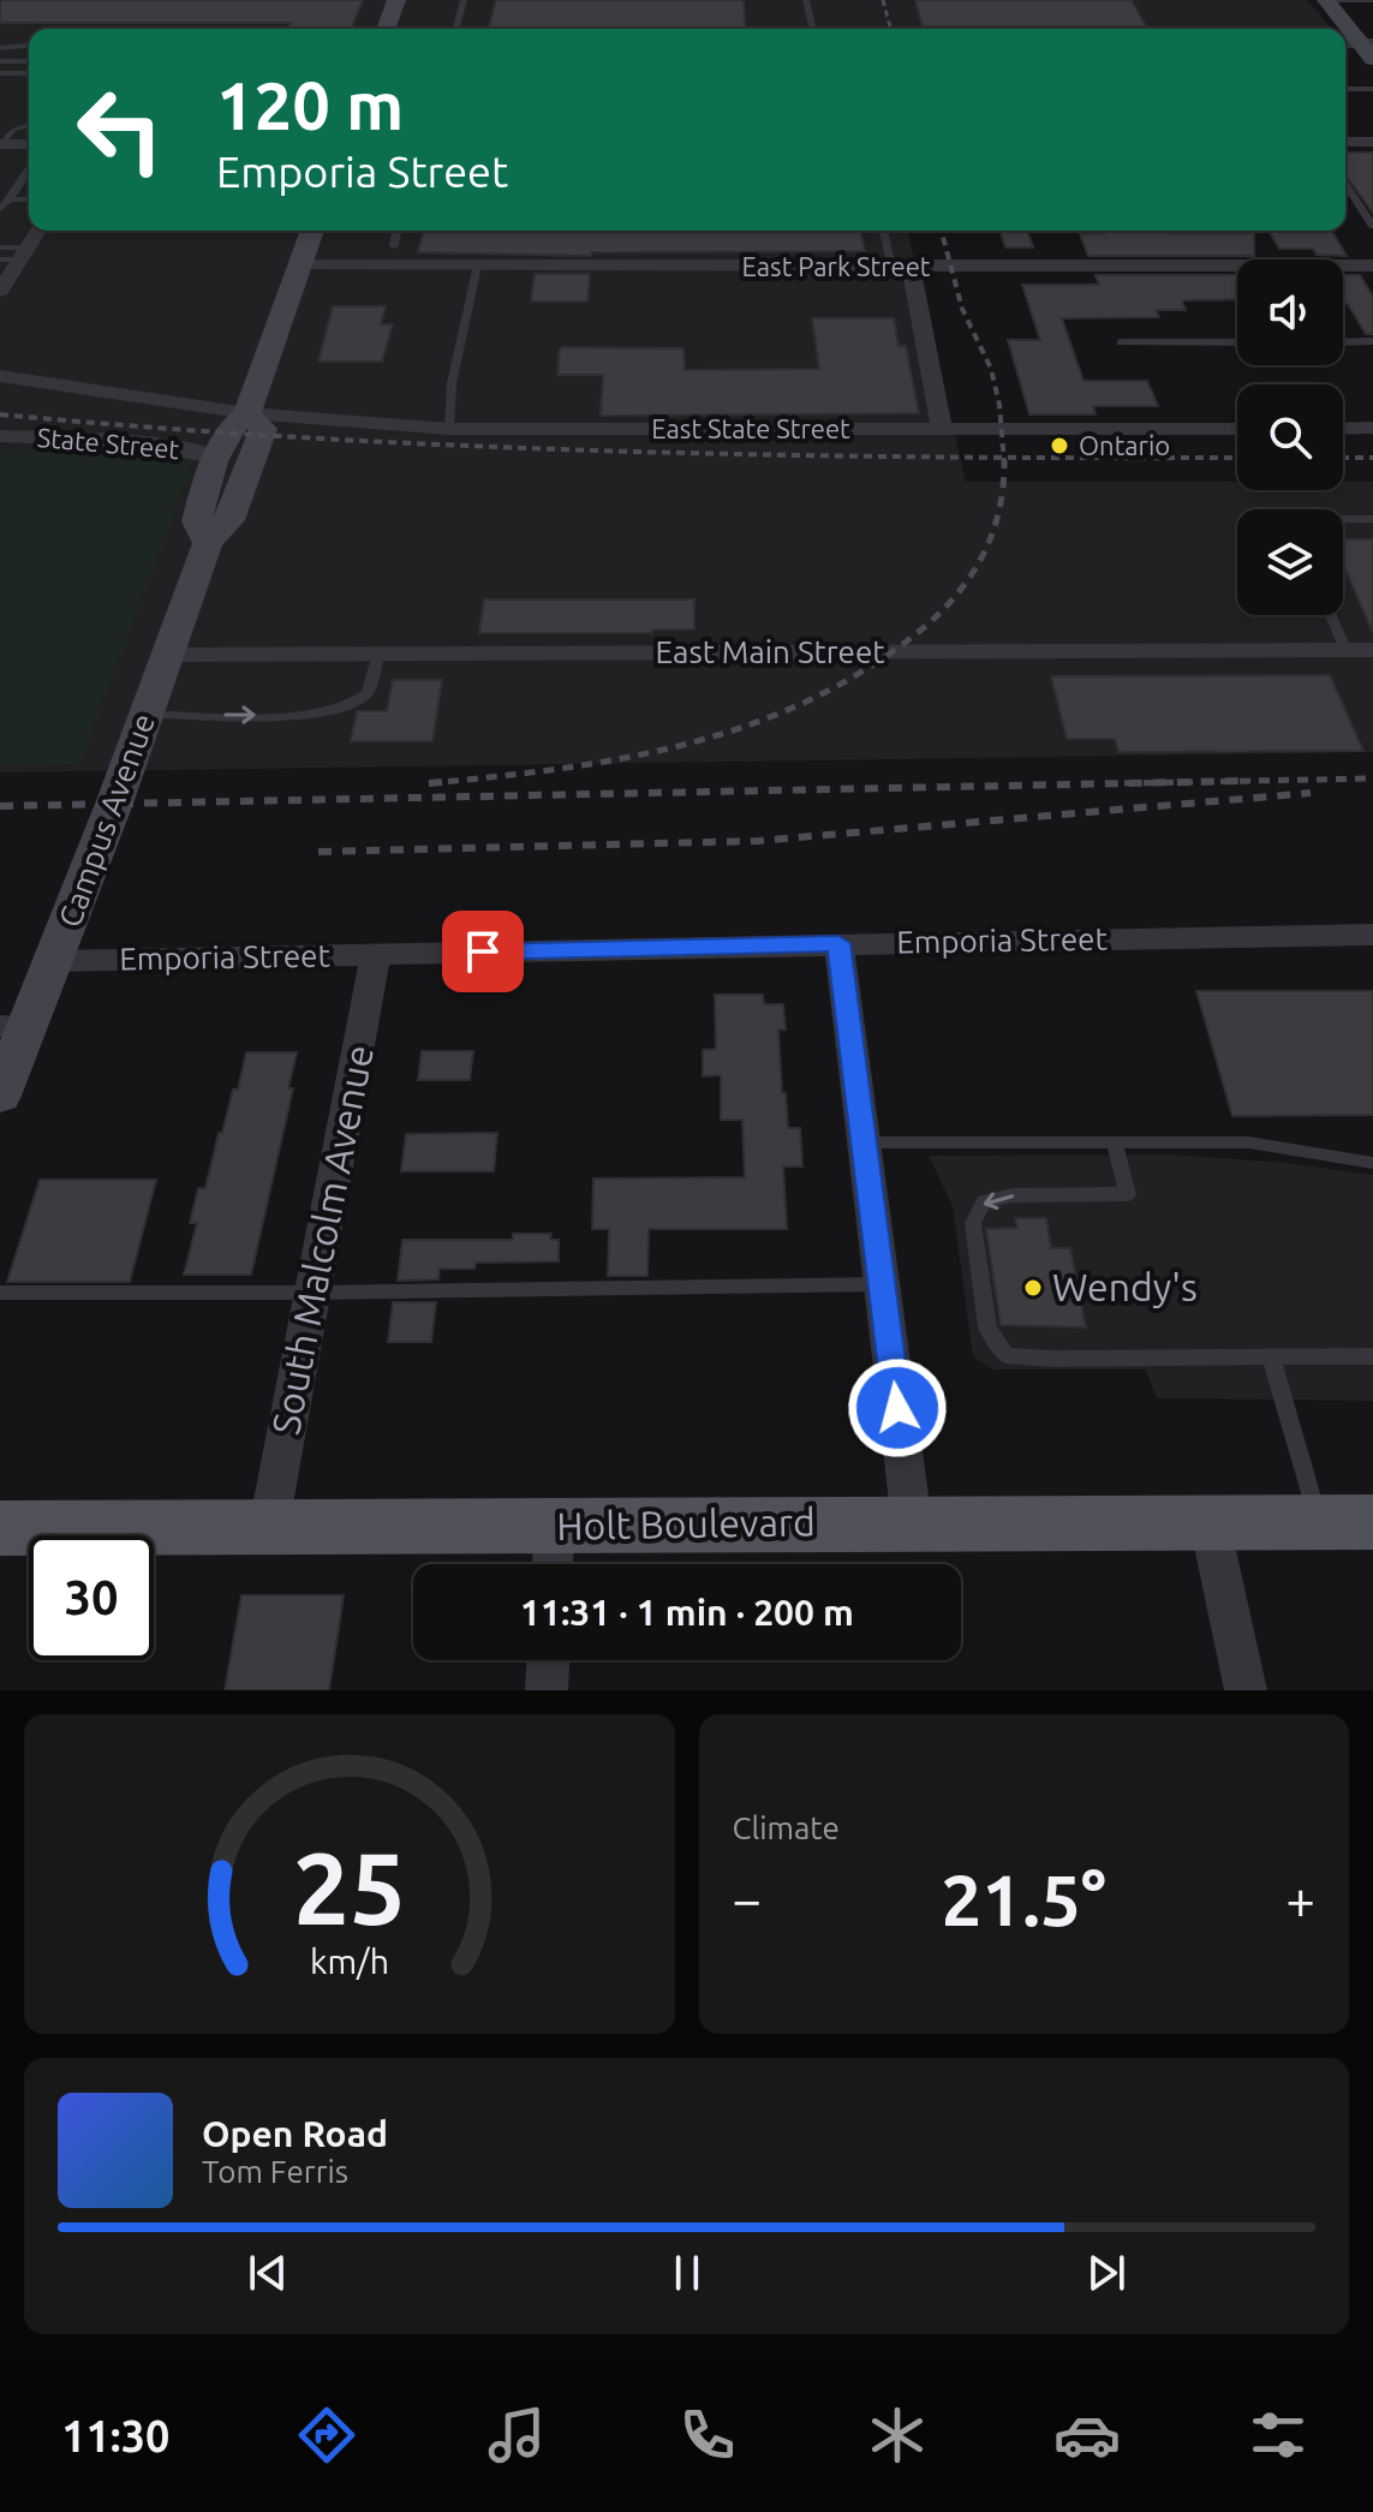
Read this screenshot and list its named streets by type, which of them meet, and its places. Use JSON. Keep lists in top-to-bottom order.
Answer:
{
  "streets": {
    "main road": ["Holt Boulevard"],
    "street": [
      "East Park Street",
      "East State Street",
      "State Street",
      "East Main Street",
      "Campus Avenue",
      "Emporia Street",
      "South Malcolm Avenue"
    ]
  },
  "crossings": [
    ["East Park Street", "Campus Avenue"],
    ["East State Street", "Campus Avenue"],
    ["State Street", "Campus Avenue"],
    ["East Main Street", "Campus Avenue"],
    ["Campus Avenue", "Emporia Street"],
    ["Emporia Street", "South Malcolm Avenue"],
    ["South Malcolm Avenue", "Holt Boulevard"]
  ],
  "places": ["Ontario", "Wendy's"],
  "page": {
    "turn": ["120 m", "Emporia Street"],
    "limit": "30",
    "trip": "11:31 · 1 min · 200 m",
    "tile": "Climate",
    "heat": ["−", "21.5°", "+"],
    "song": ["Open Road", "Tom Ferris"],
    "tabs": "11:30",
    "gauge": ["25", "km/h"]
  }
}
